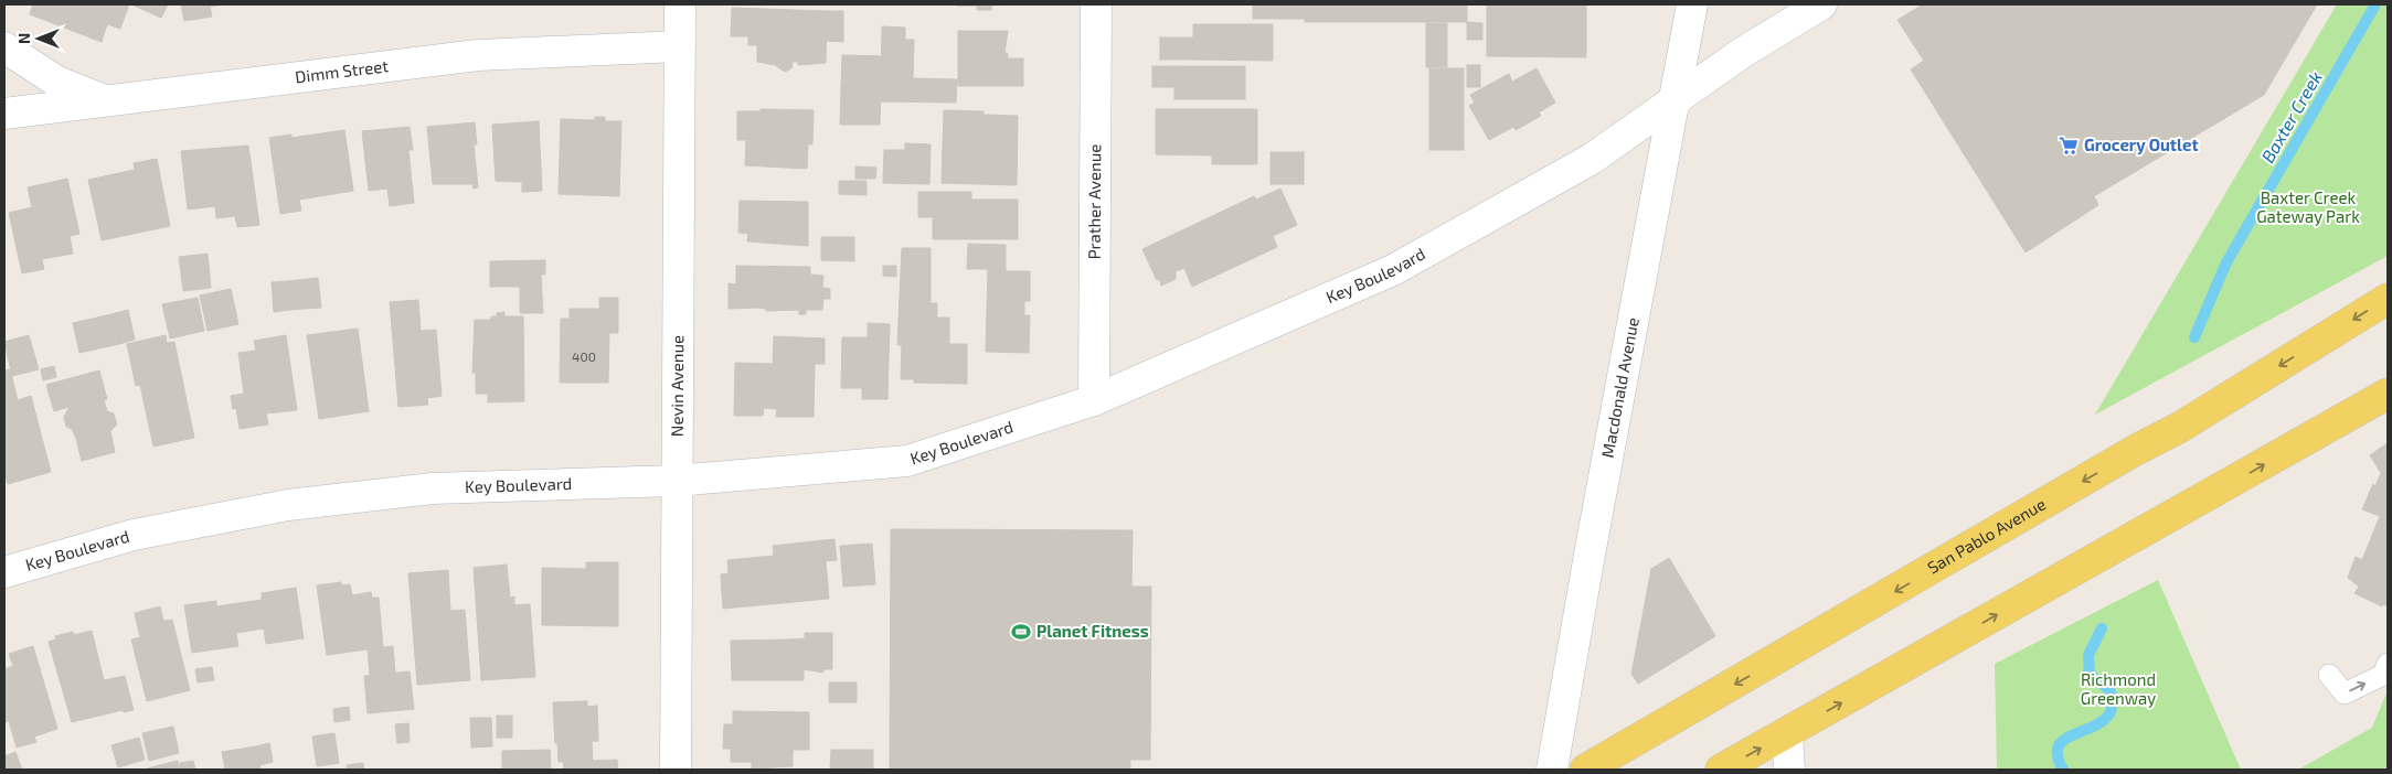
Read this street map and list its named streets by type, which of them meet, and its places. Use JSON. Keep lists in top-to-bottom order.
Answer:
{
  "streets": {
    "main road": ["San Pablo Avenue"],
    "street": [
      "Dimm Street",
      "Prather Avenue",
      "Key Boulevard",
      "Nevin Avenue",
      "Macdonald Avenue"
    ]
  },
  "crossings": [
    ["Dimm Street", "Nevin Avenue"],
    ["Prather Avenue", "Key Boulevard"],
    ["Key Boulevard", "Nevin Avenue"],
    ["Key Boulevard", "Macdonald Avenue"]
  ],
  "water": ["Baxter Creek"],
  "parks": ["Baxter Creek Gateway Park", "Richmond Greenway"],
  "places": {
    "supermarket": ["Grocery Outlet"],
    "sports": ["Planet Fitness"]
  },
  "house_numbers": ["400"],
  "north": "left"
}
